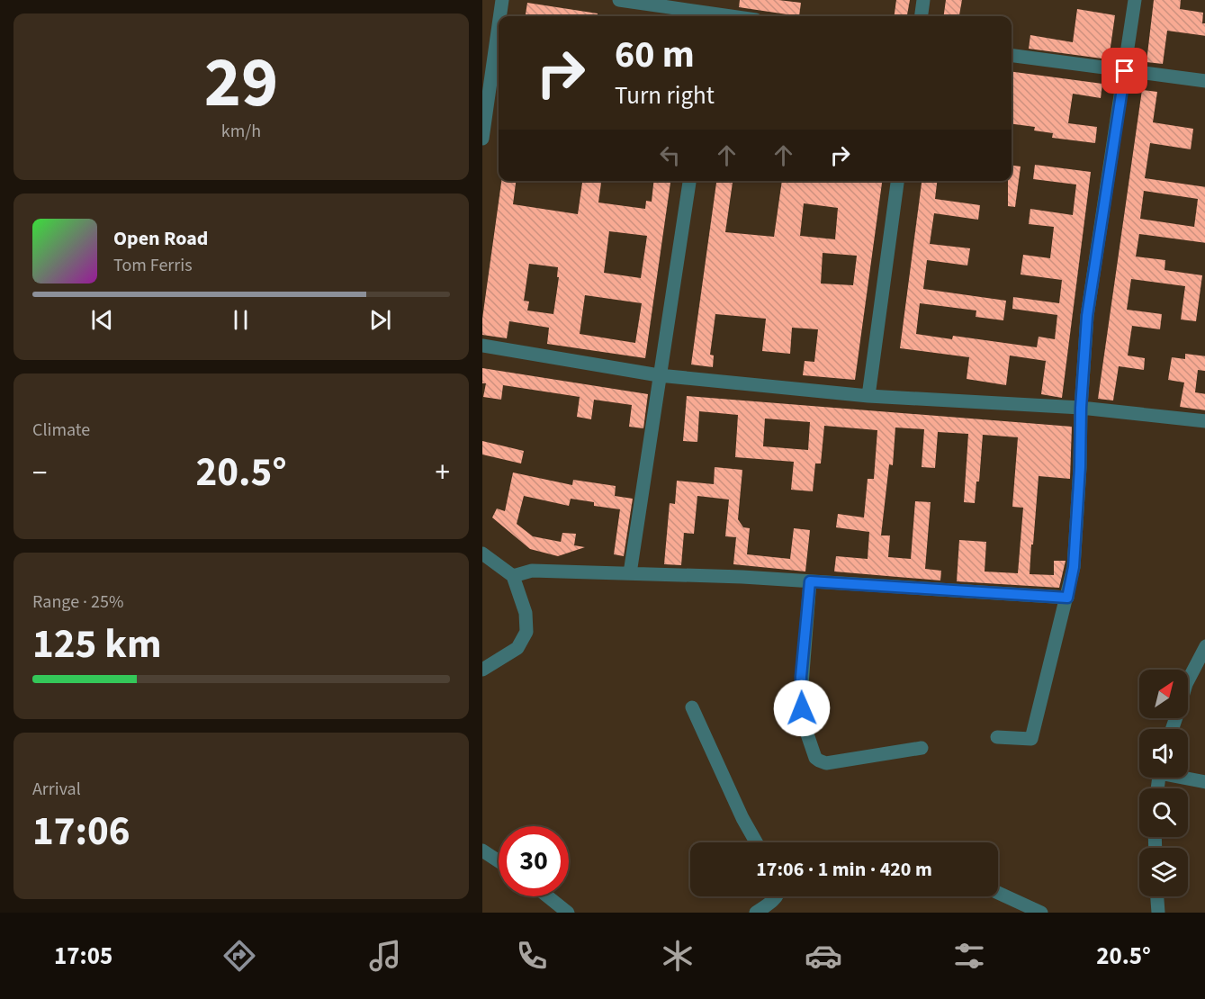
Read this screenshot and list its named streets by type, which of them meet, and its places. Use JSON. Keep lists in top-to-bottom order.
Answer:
{
  "north": "top right",
  "page": {
    "tile": [
      ["29", "km/h"],
      "Climate",
      ["Range · 25%", "125 km"],
      ["Arrival", "17:06"]
    ],
    "turn": ["60 m", "Turn right"],
    "song": ["Open Road", "Tom Ferris"],
    "heat": ["−", "20.5°", "+"],
    "limit": "30",
    "trip": "17:06 · 1 min · 420 m",
    "tabs": ["17:05", "20.5°"]
  }
}
